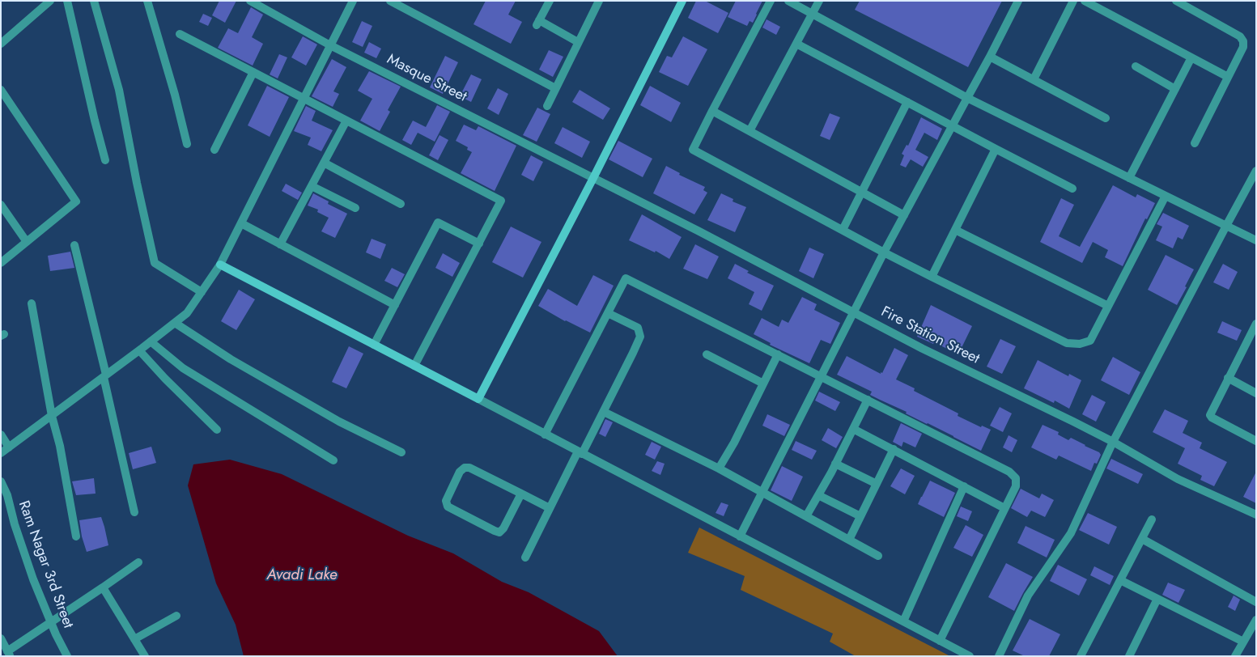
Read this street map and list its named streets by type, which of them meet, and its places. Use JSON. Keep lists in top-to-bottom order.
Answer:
{
  "streets": {
    "street": ["Masque Street", "Fire Station Street", "Ram Nagar 3rd Street"]
  },
  "crossings": [
    ["Masque Street", "Fire Station Street"]
  ],
  "water": ["Avadi Lake"]
}
